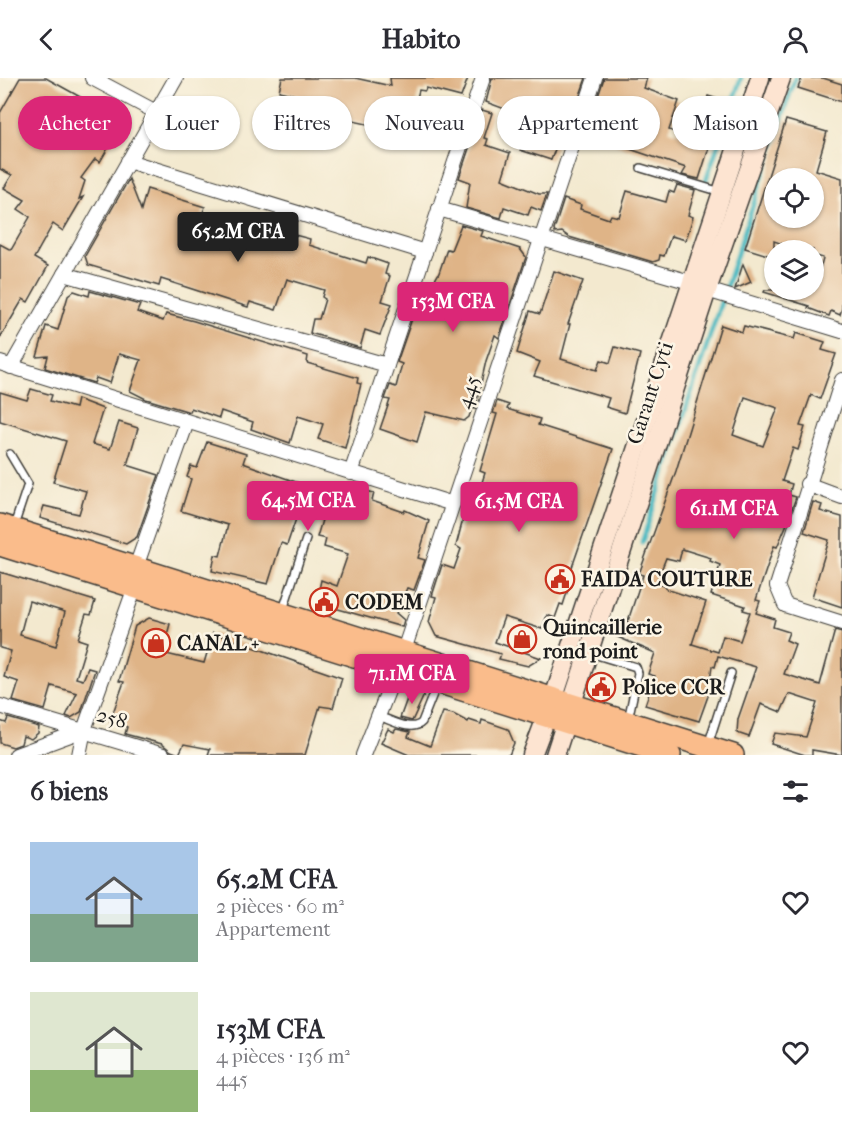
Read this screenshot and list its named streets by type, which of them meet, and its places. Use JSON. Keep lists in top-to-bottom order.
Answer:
{
  "streets": {
    "main road": ["Garant Cyti"],
    "street": ["445", "258"]
  },
  "places": {
    "public building": ["FAIDA COUTURE", "CODEM", "Police CCR"],
    "shop": ["Quincaillerie rond point", "CANAL +"]
  },
  "page": {
    "header": "Habito",
    "chip": [
      "Acheter",
      "Louer",
      "Filtres",
      "Nouveau",
      "Appartement",
      "Maison"
    ],
    "price": [
      "65.2M CFA",
      "153M CFA",
      "64.5M CFA",
      "61.5M CFA",
      "61.1M CFA",
      "71.1M CFA"
    ],
    "heading": "6 biens",
    "list": [
      {
        "name": "65.2M CFA",
        "note": "2 pièces · 60 m² · Appartement"
      },
      {
        "name": "153M CFA",
        "note": "4 pièces · 136 m² · 445"
      }
    ]
  }
}
